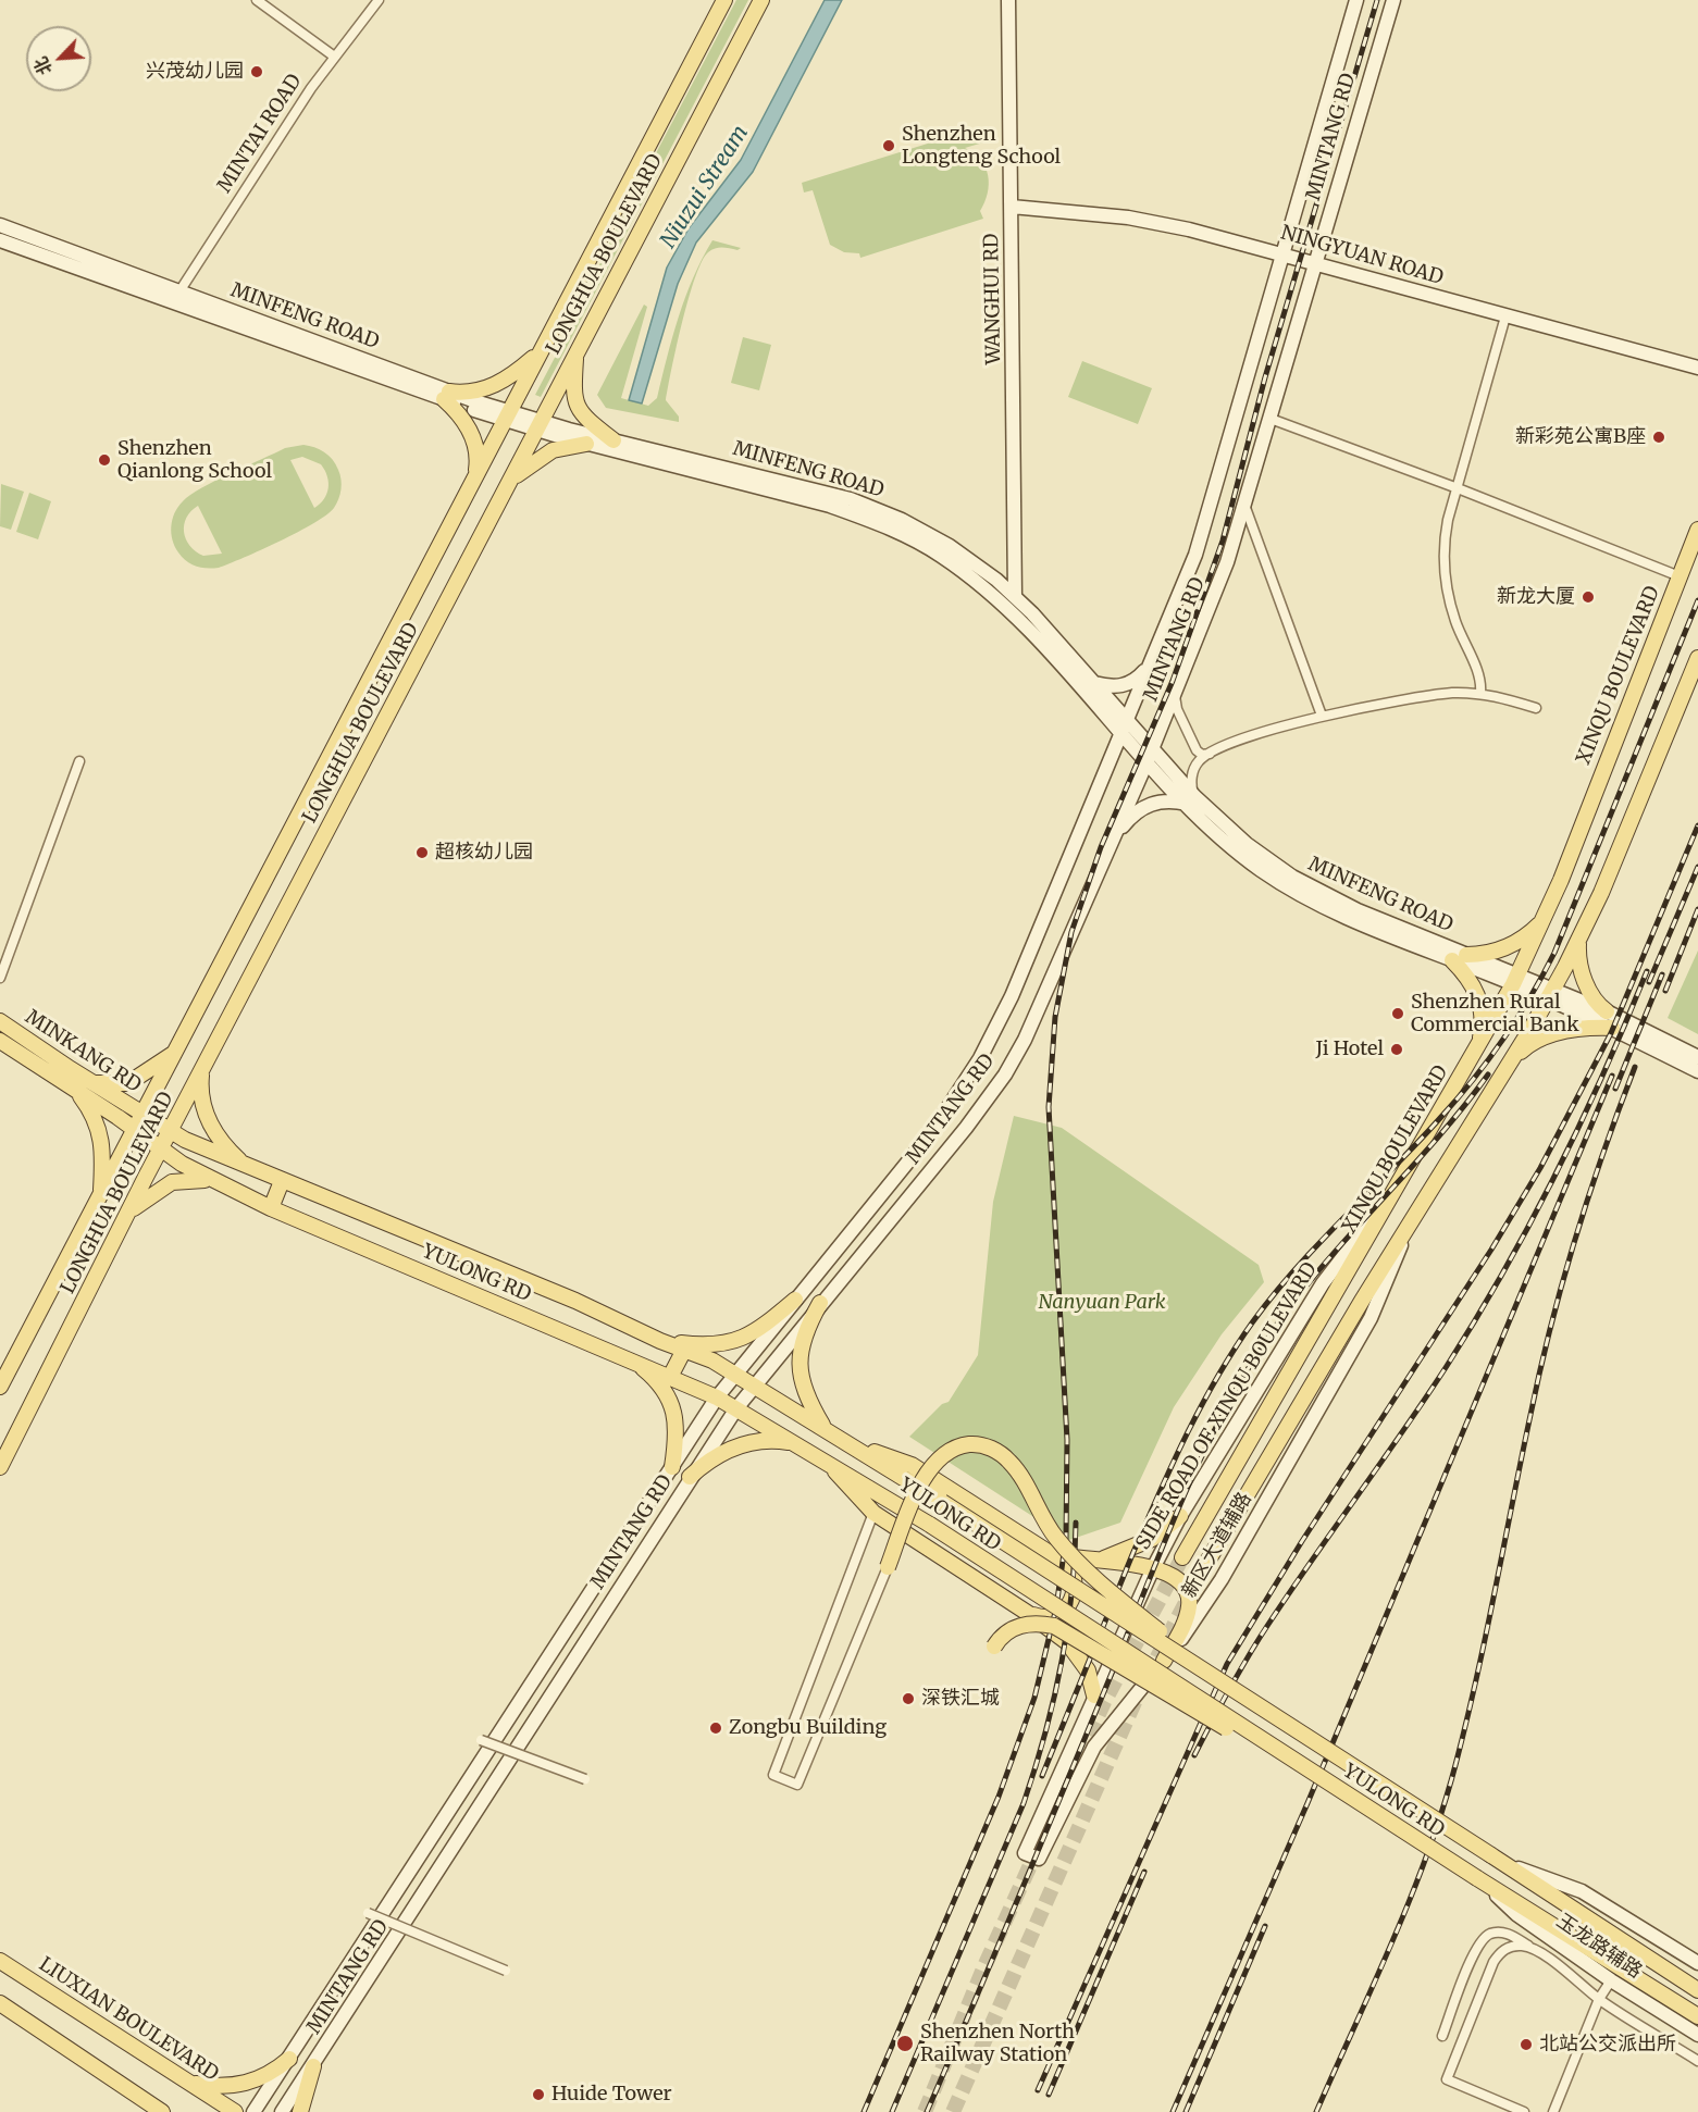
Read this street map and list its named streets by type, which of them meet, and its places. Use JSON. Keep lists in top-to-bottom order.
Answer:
{
  "streets": {
    "main road": [
      "MINTANG RD",
      "LONGHUA BOULEVARD",
      "NINGYUAN ROAD",
      "WANGHUI RD",
      "MINFENG ROAD",
      "XINQU BOULEVARD",
      "MINKANG RD",
      "YULONG RD",
      "SIDE ROAD OF XINQU BOULEVARD",
      "新区大道辅路",
      "玉龙路辅路",
      "LIUXIAN BOULEVARD"
    ],
    "street": ["MINTAI ROAD"]
  },
  "crossings": [
    ["MINTAI ROAD", "MINFENG ROAD"],
    ["MINTANG RD", "NINGYUAN ROAD"],
    ["MINTANG RD", "MINFENG ROAD"],
    ["MINTANG RD", "YULONG RD"],
    ["LONGHUA BOULEVARD", "MINFENG ROAD"],
    ["LONGHUA BOULEVARD", "MINKANG RD"],
    ["LONGHUA BOULEVARD", "YULONG RD"],
    ["NINGYUAN ROAD", "WANGHUI RD"],
    ["WANGHUI RD", "MINFENG ROAD"],
    ["MINFENG ROAD", "XINQU BOULEVARD"],
    ["XINQU BOULEVARD", "SIDE ROAD OF XINQU BOULEVARD"],
    ["MINKANG RD", "YULONG RD"],
    ["YULONG RD", "玉龙路辅路"],
    ["SIDE ROAD OF XINQU BOULEVARD", "新区大道辅路"]
  ],
  "water": ["Niuzui Stream"],
  "parks": ["Nanyuan Park"],
  "places": [
    "兴茂幼儿园",
    "Shenzhen Longteng School",
    "新彩苑公寓B座",
    "Shenzhen Qianlong School",
    "新龙大厦",
    "超核幼儿园",
    "Shenzhen Rural Commercial Bank",
    "Ji Hotel",
    "深铁汇城",
    "Zongbu Building",
    "Shenzhen North Railway Station",
    "北站公交派出所",
    "Huide Tower"
  ],
  "north": "bottom left"
}
